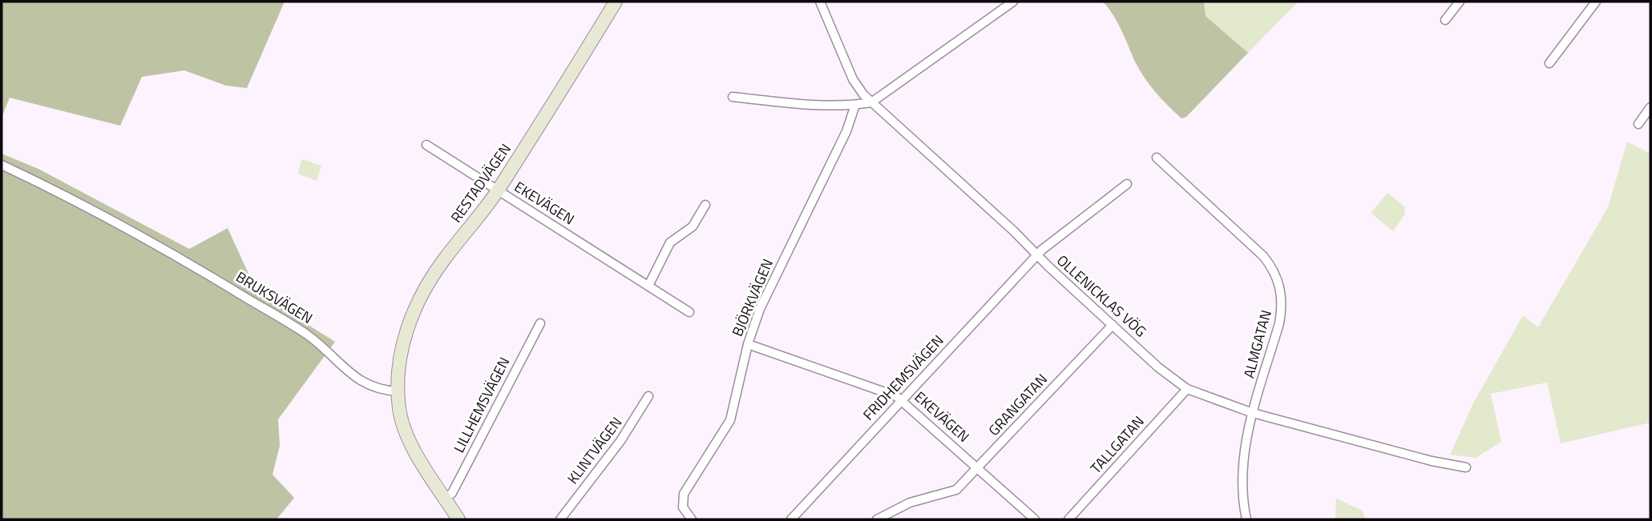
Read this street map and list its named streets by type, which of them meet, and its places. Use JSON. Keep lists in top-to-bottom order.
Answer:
{
  "streets": {
    "street": [
      "RESTADVÄGEN",
      "EKEVÄGEN",
      "OLLENICKLAS VÖG",
      "BRUKSVÄGEN",
      "BJÖRKVÄGEN",
      "ALMGATAN",
      "FRIDHEMSVÄGEN",
      "LILLHEMSVÄGEN",
      "GRANGATAN",
      "TALLGATAN",
      "KLINTVÄGEN"
    ]
  },
  "crossings": [
    ["RESTADVÄGEN", "EKEVÄGEN"],
    ["RESTADVÄGEN", "BRUKSVÄGEN"],
    ["EKEVÄGEN", "BJÖRKVÄGEN"],
    ["EKEVÄGEN", "FRIDHEMSVÄGEN"],
    ["EKEVÄGEN", "GRANGATAN"],
    ["OLLENICKLAS VÖG", "ALMGATAN"],
    ["OLLENICKLAS VÖG", "FRIDHEMSVÄGEN"],
    ["OLLENICKLAS VÖG", "GRANGATAN"],
    ["OLLENICKLAS VÖG", "TALLGATAN"]
  ]
}
